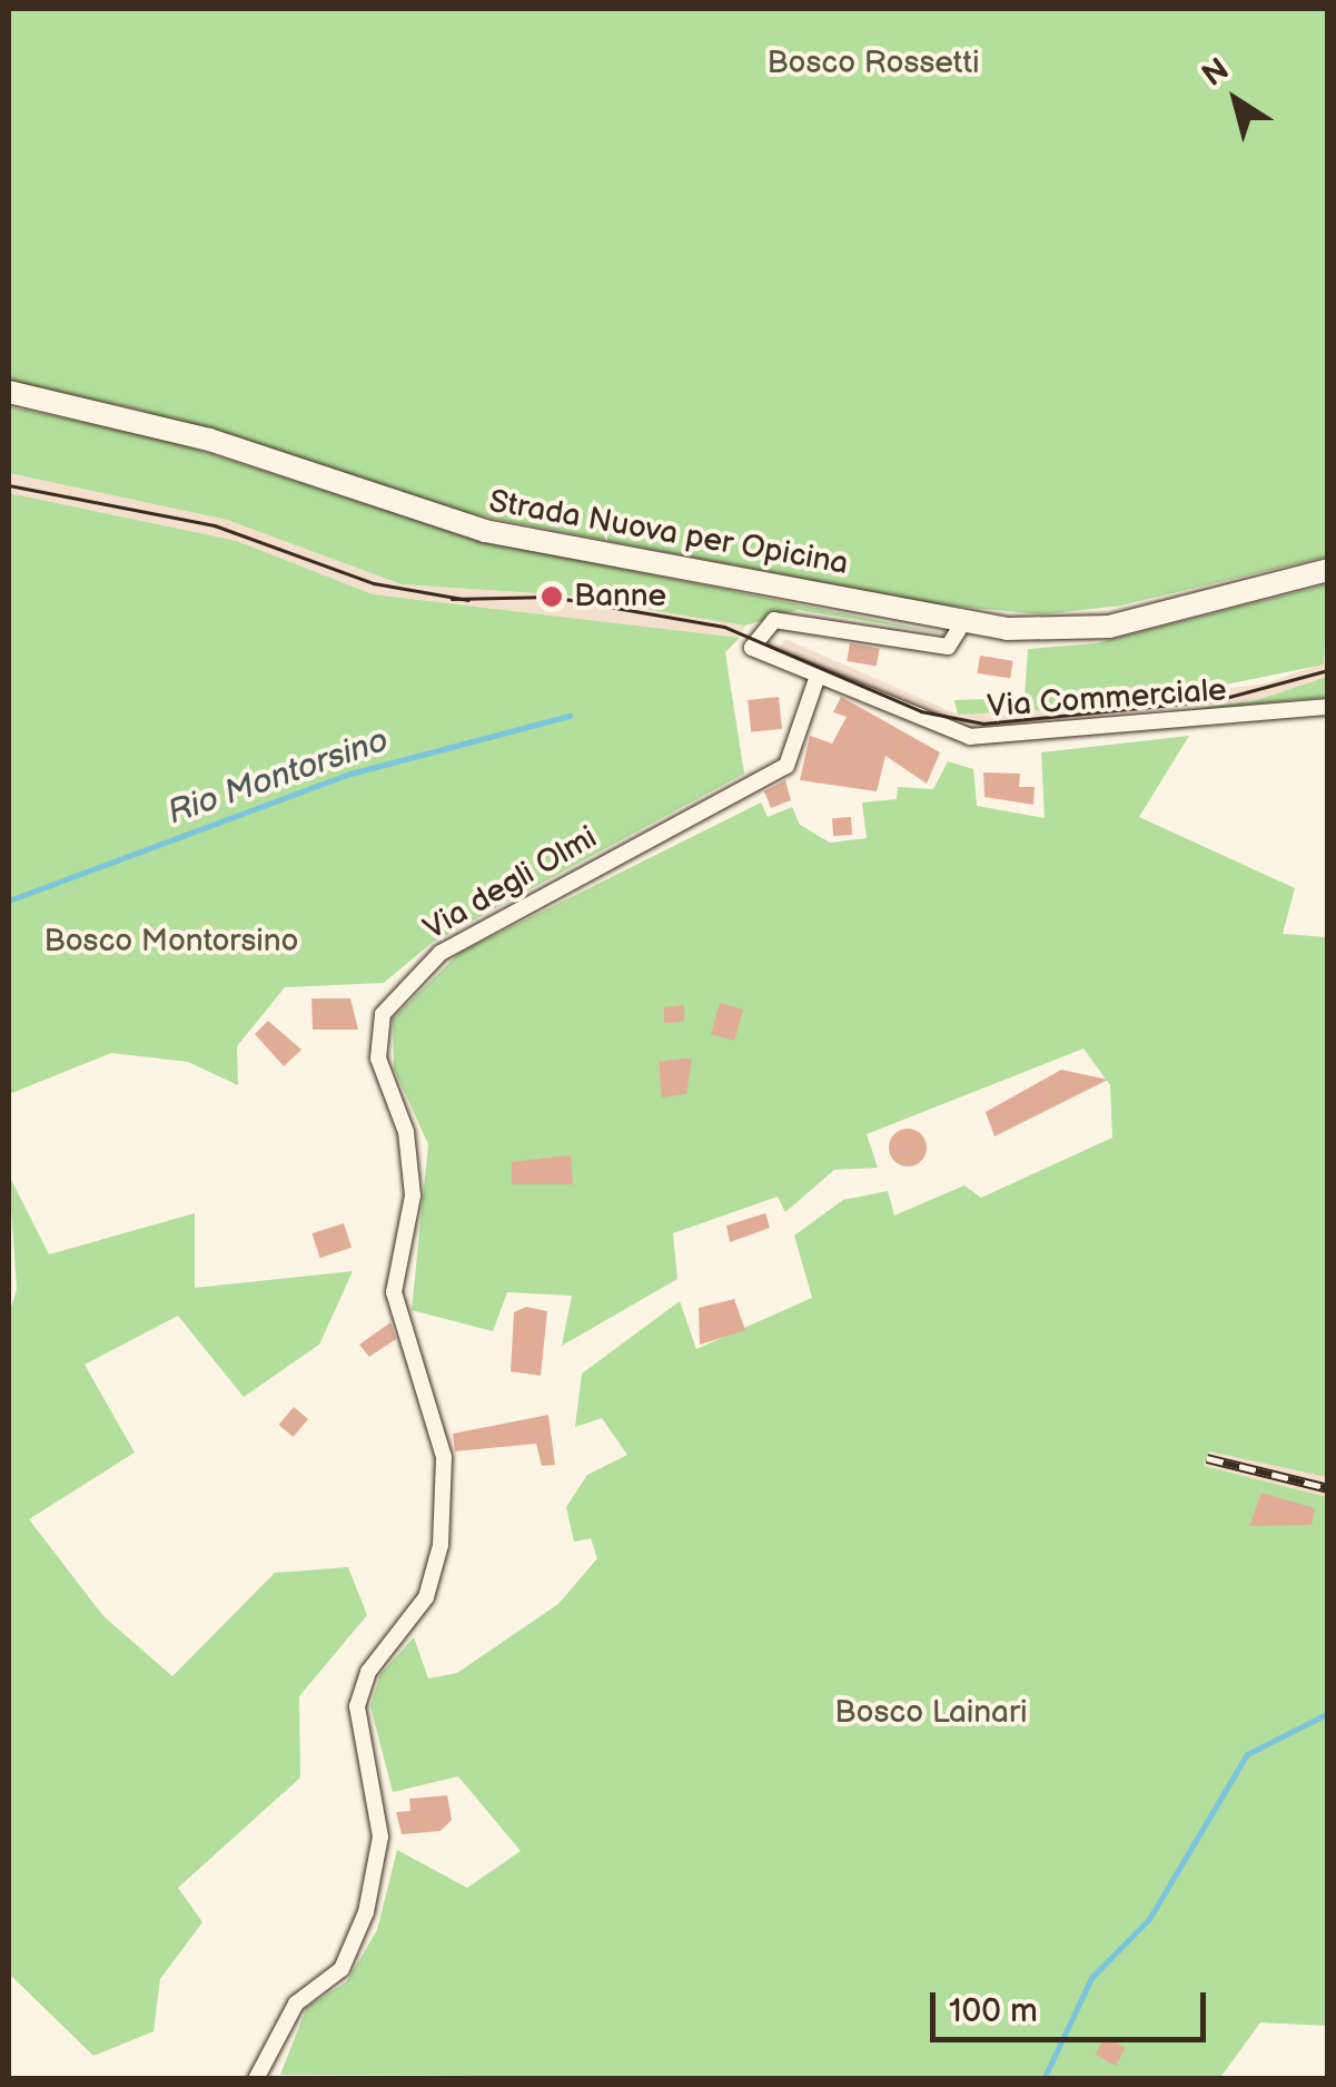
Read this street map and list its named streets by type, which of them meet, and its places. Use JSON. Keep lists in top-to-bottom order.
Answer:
{
  "streets": {
    "main road": ["Strada Nuova per Opicina"],
    "street": ["Via Commerciale", "Via degli Olmi"]
  },
  "crossings": [
    ["Strada Nuova per Opicina", "Via Commerciale"],
    ["Via Commerciale", "Via degli Olmi"]
  ],
  "water": ["Rio Montorsino"],
  "parks": ["Bosco Rossetti", "Bosco Montorsino", "Bosco Lainari"],
  "places": ["Banne"],
  "scale_bar": "100 m",
  "north": "top left"
}
